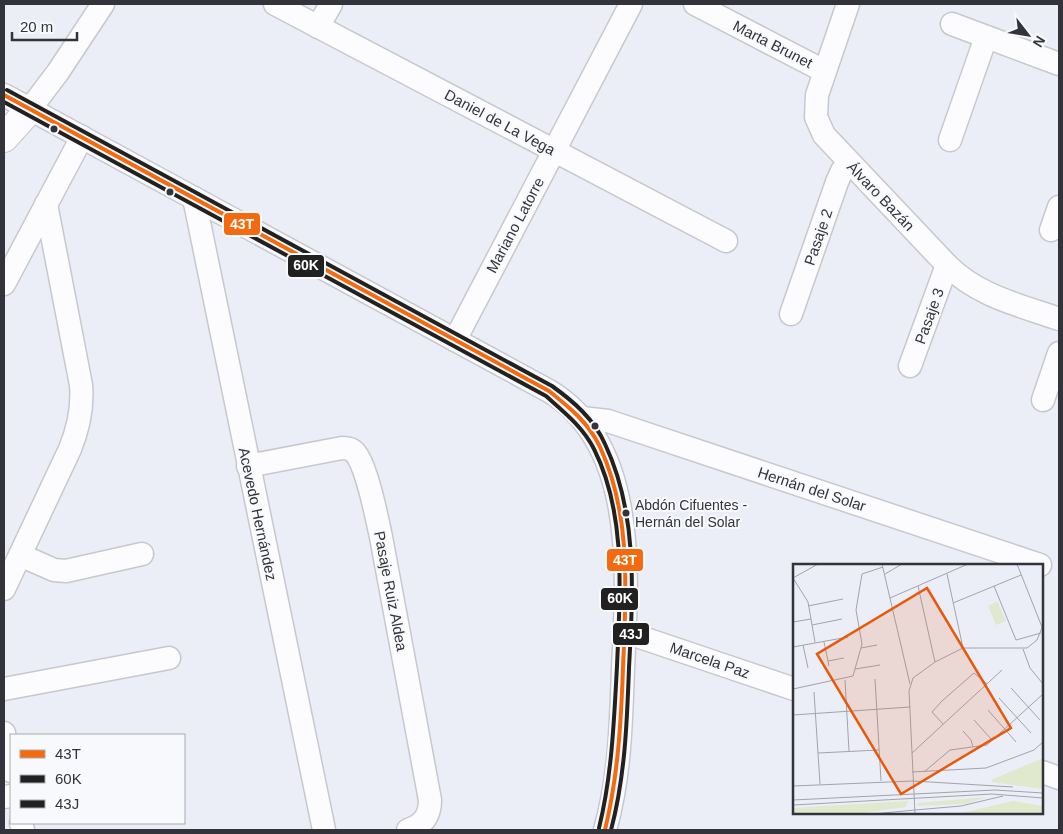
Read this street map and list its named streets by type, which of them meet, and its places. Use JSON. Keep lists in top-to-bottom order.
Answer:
{
  "streets": {
    "street": [
      "Marta Brunet",
      "Daniel de La Vega",
      "Álvaro Bazán",
      "Mariano Latorre",
      "Pasaje 2",
      "Pasaje 3",
      "Hernán del Solar",
      "Acevedo Hernández",
      "Pasaje Ruiz Aldea",
      "Marcela Paz"
    ]
  },
  "crossings": [
    ["Marta Brunet", "Álvaro Bazán"],
    ["Daniel de La Vega", "Mariano Latorre"],
    ["Álvaro Bazán", "Pasaje 2"],
    ["Álvaro Bazán", "Pasaje 3"],
    ["Acevedo Hernández", "Pasaje Ruiz Aldea"]
  ],
  "places": ["Abdón Cifuentes - Hernán del Solar"],
  "lines": ["transit line 43J", "transit line 43T", "transit line 60K"],
  "legend": ["43T", "60K", "43J"],
  "scale_bar": "20 m",
  "north": "bottom right"
}
